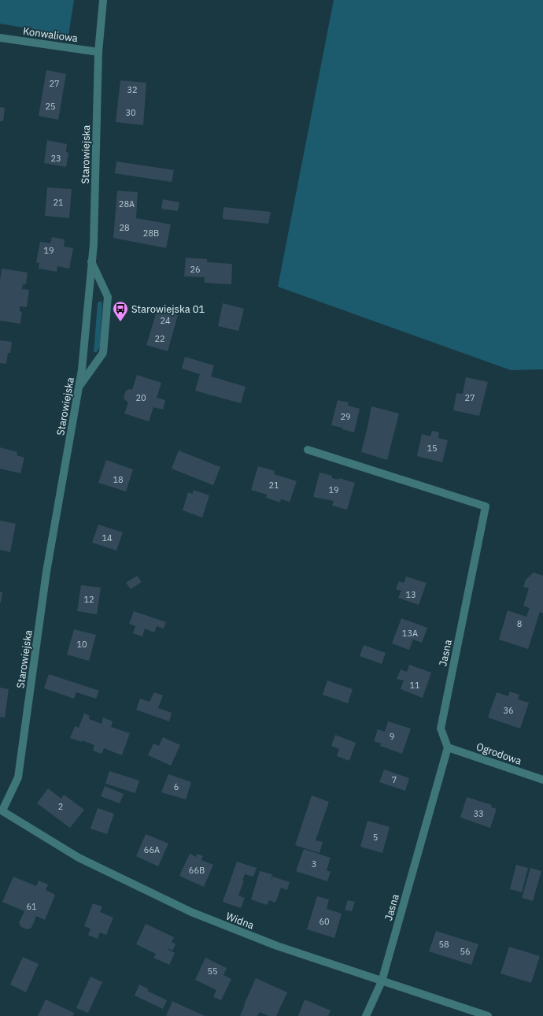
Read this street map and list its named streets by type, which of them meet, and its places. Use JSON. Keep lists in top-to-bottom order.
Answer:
{
  "streets": {
    "street": [
      "Konwaliowa",
      "Starowiejska",
      "Jasna",
      "Ogrodowa",
      "Widna"
    ]
  },
  "crossings": [
    ["Konwaliowa", "Starowiejska"],
    ["Starowiejska", "Widna"],
    ["Jasna", "Ogrodowa"],
    ["Jasna", "Widna"]
  ],
  "places": {
    "bus stop": ["Starowiejska 01"]
  },
  "house_numbers": [
    "27",
    "32",
    "25",
    "30",
    "23",
    "21",
    "28A",
    "28",
    "28B",
    "19",
    "26",
    "24",
    "22",
    "20",
    "27",
    "29",
    "15",
    "18",
    "21",
    "19",
    "14",
    "13",
    "12",
    "8",
    "13A",
    "10",
    "11",
    "36",
    "9",
    "7",
    "6",
    "2",
    "33",
    "5",
    "66A",
    "3",
    "66B",
    "61",
    "60",
    "58",
    "56",
    "55"
  ]
}
